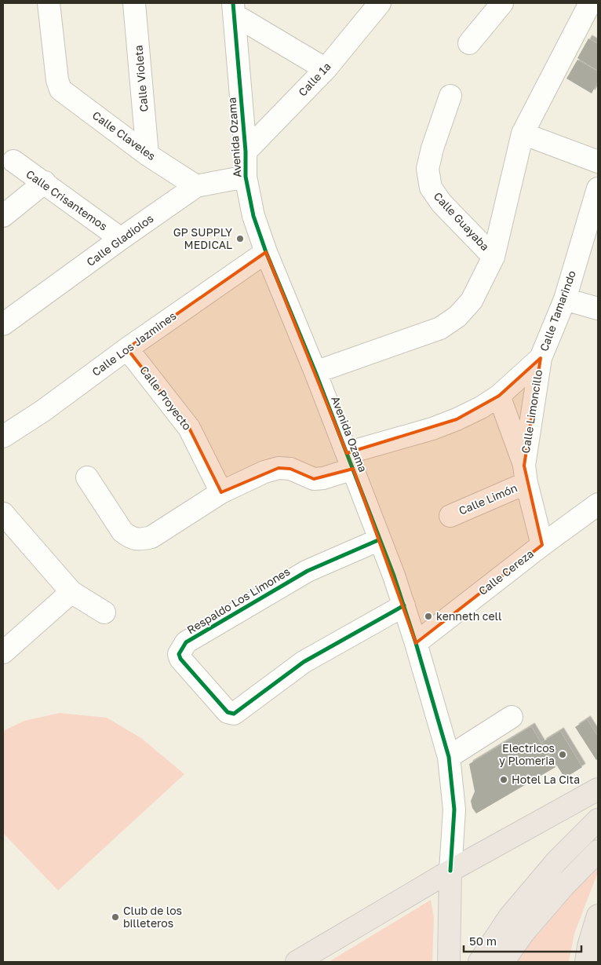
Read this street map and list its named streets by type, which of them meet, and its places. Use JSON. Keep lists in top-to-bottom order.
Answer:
{
  "streets": {
    "street": [
      "Calle Violeta",
      "Calle 1a",
      "Calle Claveles",
      "Avenida Ozama",
      "Calle Crisantemos",
      "Calle Guayaba",
      "Calle Gladiolos",
      "Calle Tamarindo",
      "Calle Los Jazmines",
      "Calle Proyecto",
      "Calle Limoncillo",
      "Calle Limón",
      "Calle Cereza",
      "Respaldo Los Limones"
    ]
  },
  "crossings": [
    ["Calle Violeta", "Calle Claveles"],
    ["Calle 1a", "Avenida Ozama"],
    ["Calle Claveles", "Calle Gladiolos"],
    ["Avenida Ozama", "Calle Gladiolos"],
    ["Avenida Ozama", "Calle Tamarindo"],
    ["Avenida Ozama", "Calle Los Jazmines"],
    ["Avenida Ozama", "Calle Cereza"],
    ["Avenida Ozama", "Respaldo Los Limones"],
    ["Calle Crisantemos", "Calle Gladiolos"],
    ["Calle Tamarindo", "Calle Proyecto"],
    ["Calle Tamarindo", "Calle Limoncillo"],
    ["Calle Los Jazmines", "Calle Proyecto"],
    ["Calle Limoncillo", "Calle Limón"],
    ["Calle Limoncillo", "Calle Cereza"]
  ],
  "places": [
    "GP SUPPLY MEDICAL",
    "kenneth cell",
    "Electricos y Plomeria",
    "Hotel La Cita",
    "Club de los billeteros"
  ],
  "scale_bar": "50 m"
}
